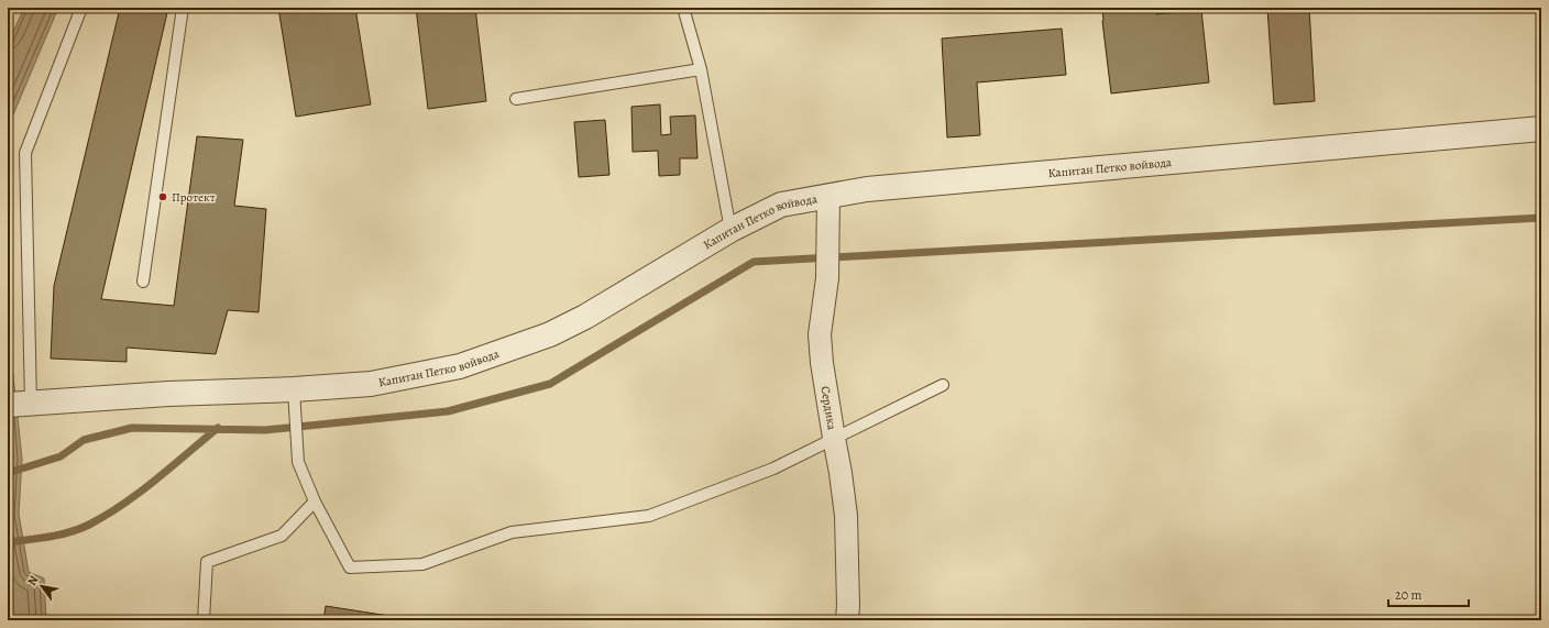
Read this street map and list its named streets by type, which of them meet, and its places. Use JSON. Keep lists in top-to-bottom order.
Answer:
{
  "streets": {
    "street": ["Капитан Петко войвода", "Сердика"]
  },
  "crossings": [
    ["Капитан Петко войвода", "Сердика"]
  ],
  "places": ["Протект"],
  "scale_bar": "20 m",
  "north": "top left"
}
